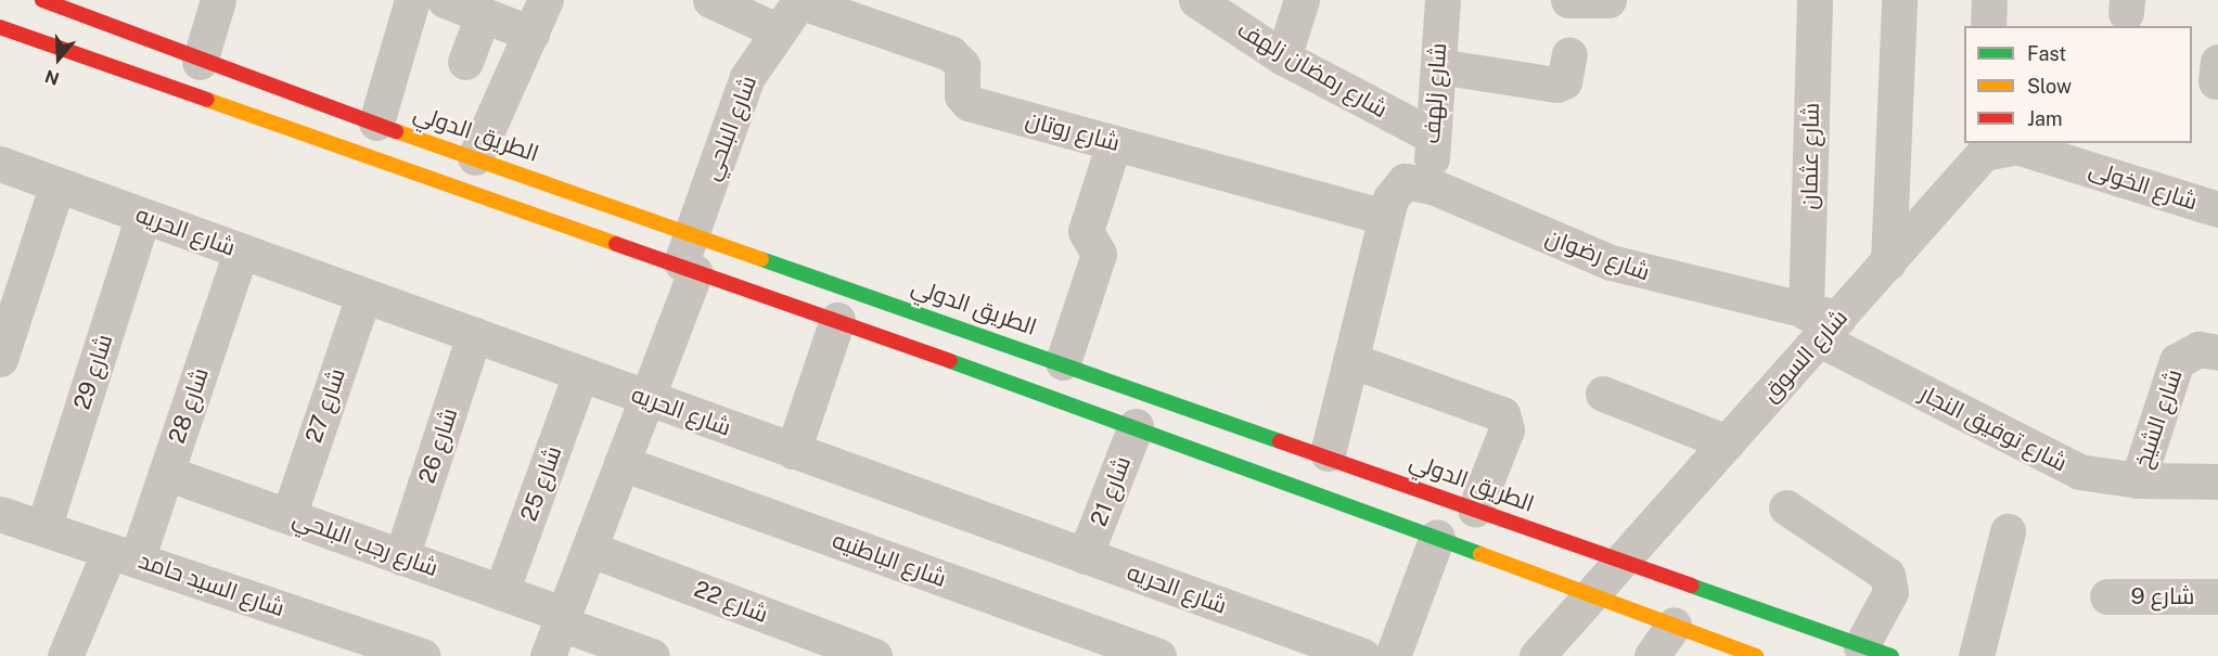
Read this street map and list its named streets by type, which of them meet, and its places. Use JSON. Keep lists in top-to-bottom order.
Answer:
{
  "streets": {
    "street": [
      "شارع رمضان زلهف",
      "شارع زلهف",
      "شارع البلحي",
      "شارع روتان",
      "الطريق الدولي",
      "شارع عثمان",
      "شارع الخولى",
      "شارع الحريه",
      "شارع رضوان",
      "شارع السوق",
      "شارع 29",
      "شارع 28",
      "شارع 27",
      "شارع الشيخ",
      "شارع توفيق النجار",
      "شارع 26",
      "شارع 25",
      "شارع 21",
      "شارع رجب البلحي",
      "شارع الباطنيه",
      "شارع السيد حامد",
      "شارع 9",
      "شارع 22"
    ]
  },
  "crossings": [
    ["شارع رمضان زلهف", "شارع زلهف"],
    ["شارع زلهف", "شارع رضوان"],
    ["شارع البلحي", "شارع روتان"],
    ["شارع البلحي", "الطريق الدولي"],
    ["شارع البلحي", "شارع الحريه"],
    ["شارع البلحي", "شارع رجب البلحي"],
    ["شارع البلحي", "شارع الباطنيه"],
    ["شارع البلحي", "شارع 22"],
    ["شارع روتان", "شارع رضوان"],
    ["الطريق الدولي", "شارع السوق"],
    ["شارع عثمان", "شارع رضوان"],
    ["شارع عثمان", "شارع السوق"],
    ["شارع عثمان", "شارع توفيق النجار"],
    ["شارع الخولى", "شارع السوق"],
    ["شارع الحريه", "شارع 29"],
    ["شارع الحريه", "شارع 28"],
    ["شارع الحريه", "شارع 27"],
    ["شارع الحريه", "شارع 26"],
    ["شارع الحريه", "شارع 25"],
    ["شارع الحريه", "شارع 21"],
    ["شارع رضوان", "شارع السوق"],
    ["شارع رضوان", "شارع توفيق النجار"],
    ["شارع السوق", "شارع توفيق النجار"],
    ["شارع 29", "شارع السيد حامد"],
    ["شارع 28", "شارع رجب البلحي"],
    ["شارع 28", "شارع السيد حامد"],
    ["شارع 27", "شارع رجب البلحي"],
    ["شارع الشيخ", "شارع توفيق النجار"],
    ["شارع 26", "شارع رجب البلحي"],
    ["شارع 25", "شارع رجب البلحي"]
  ],
  "legend": ["Fast", "Slow", "Jam"],
  "north": "bottom"
}
